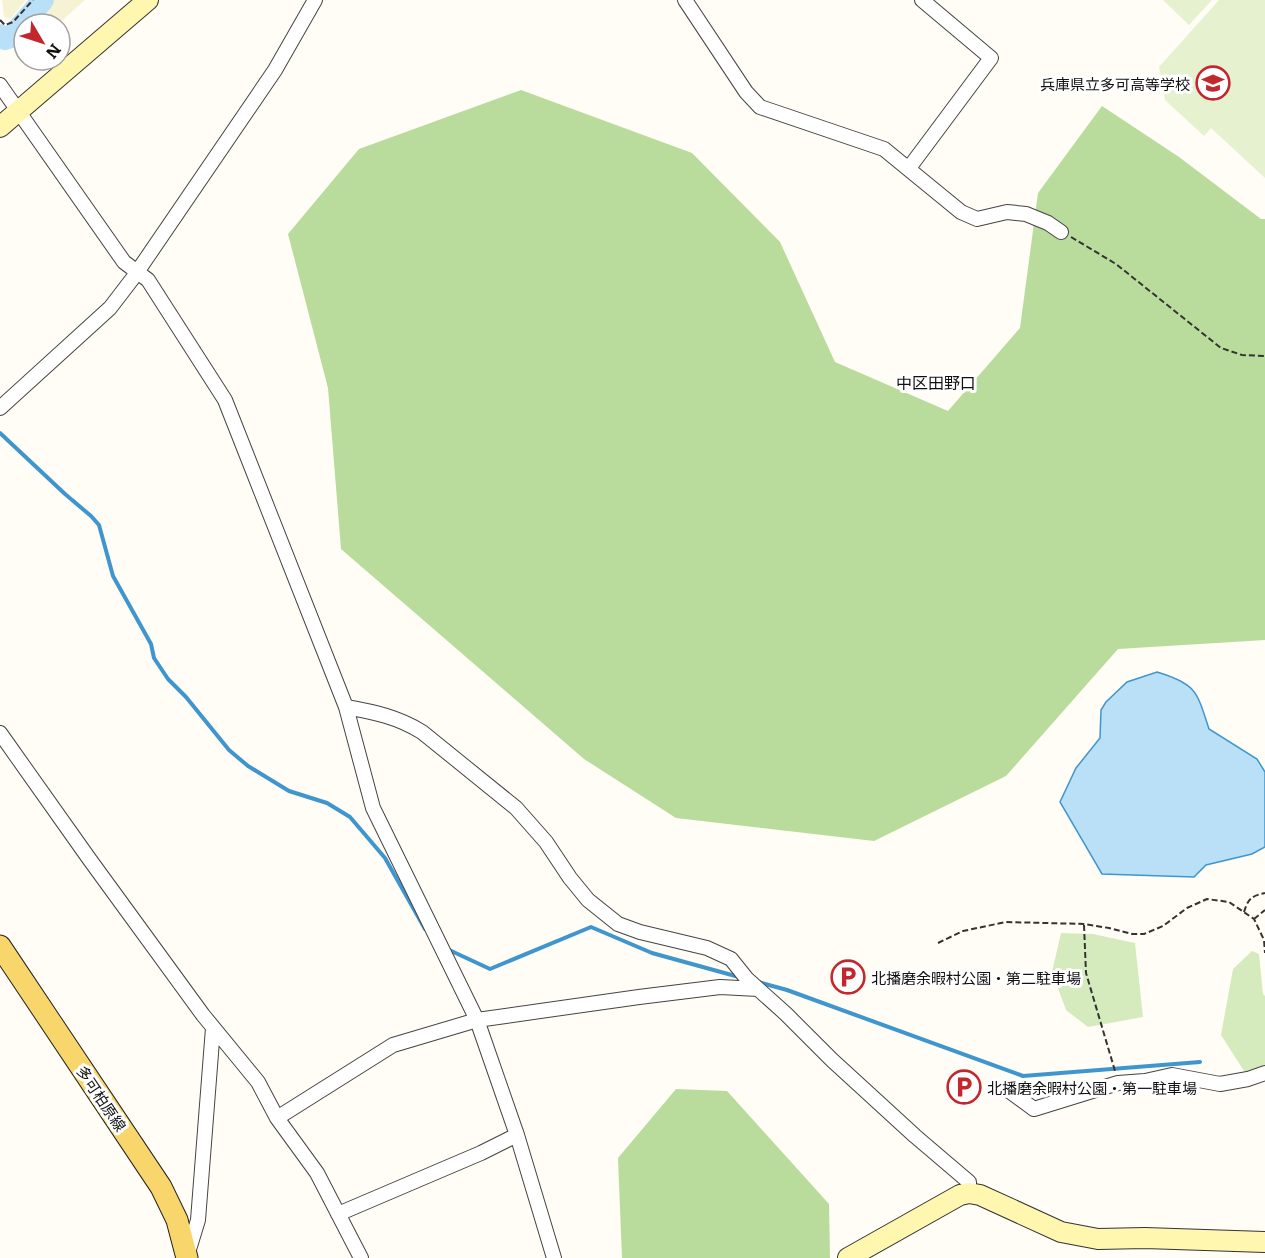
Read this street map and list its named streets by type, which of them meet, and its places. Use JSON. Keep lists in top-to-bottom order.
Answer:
{
  "streets": {
    "main road": ["多可柏原線"]
  },
  "districts": ["中区田野口"],
  "places": {
    "school or university": ["兵庫県立多可高等学校"],
    "parking": ["北播磨余暇村公園・第二駐車場", "北播磨余暇村公園・第一駐車場"]
  },
  "north": "bottom right"
}
